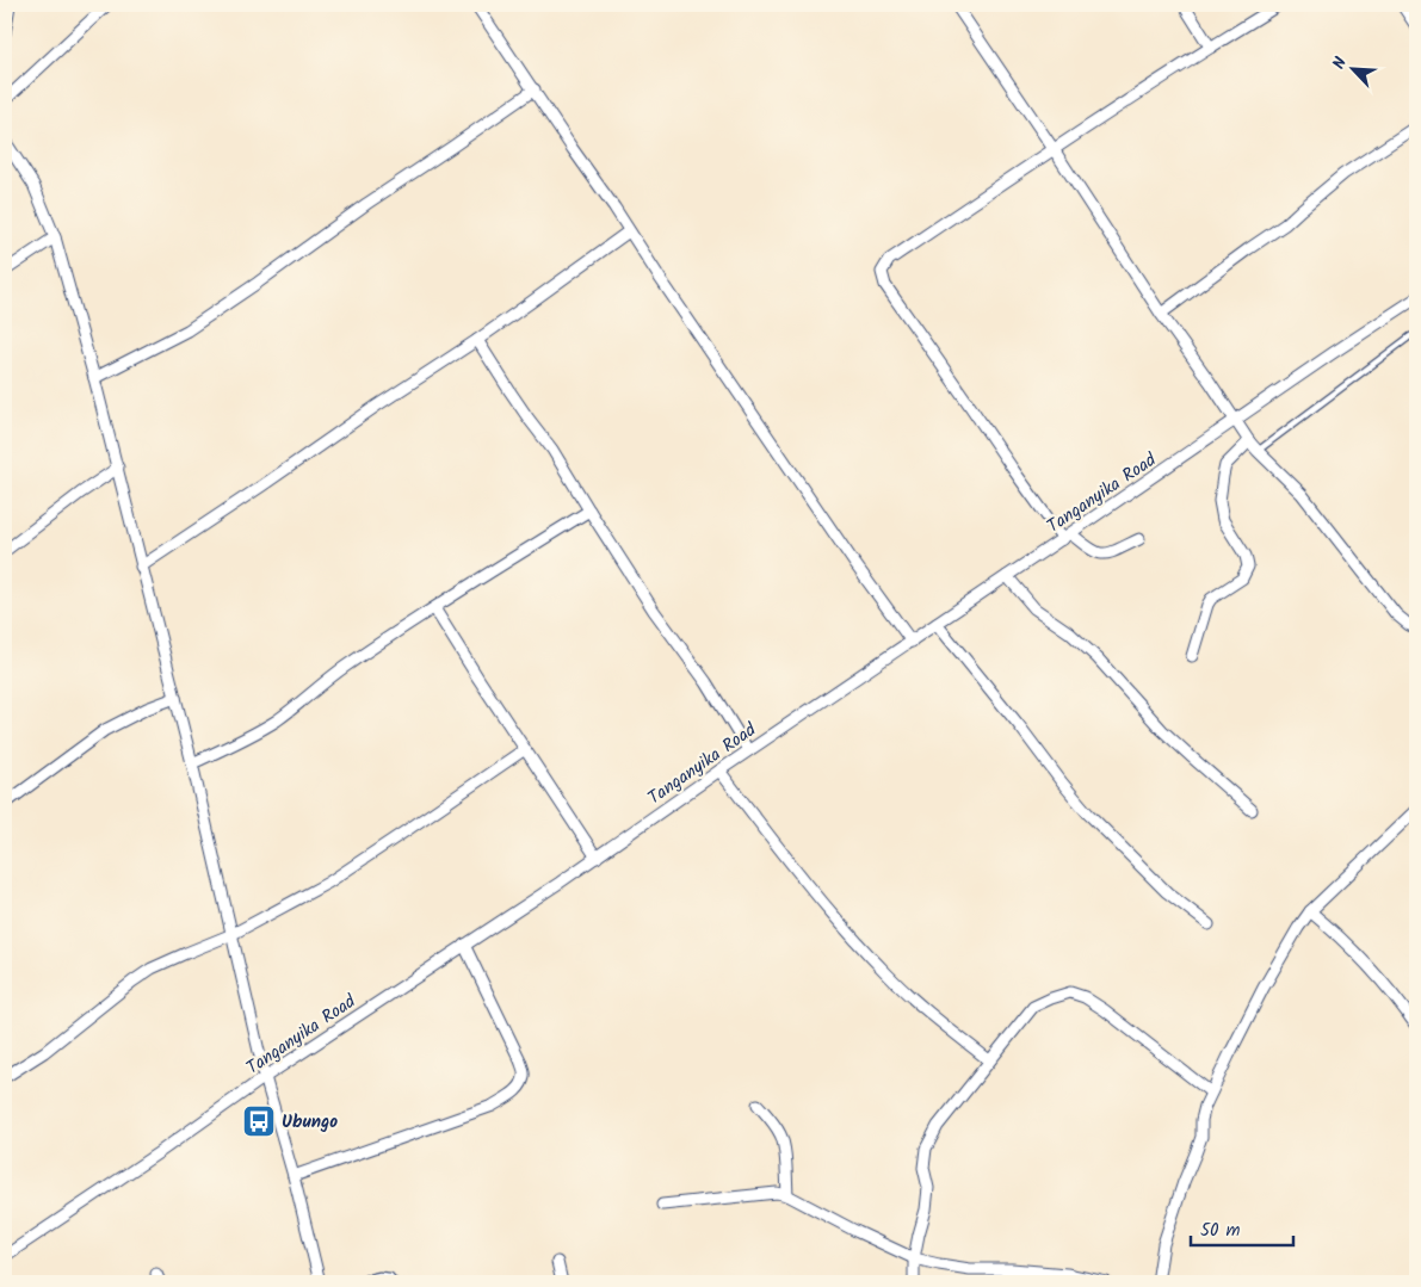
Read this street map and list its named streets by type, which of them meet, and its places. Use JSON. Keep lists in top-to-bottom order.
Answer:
{
  "streets": {
    "street": ["Tanganyika Road"]
  },
  "places": {
    "bus stop": ["Ubungo"]
  },
  "scale_bar": "50 m",
  "north": "top left"
}
